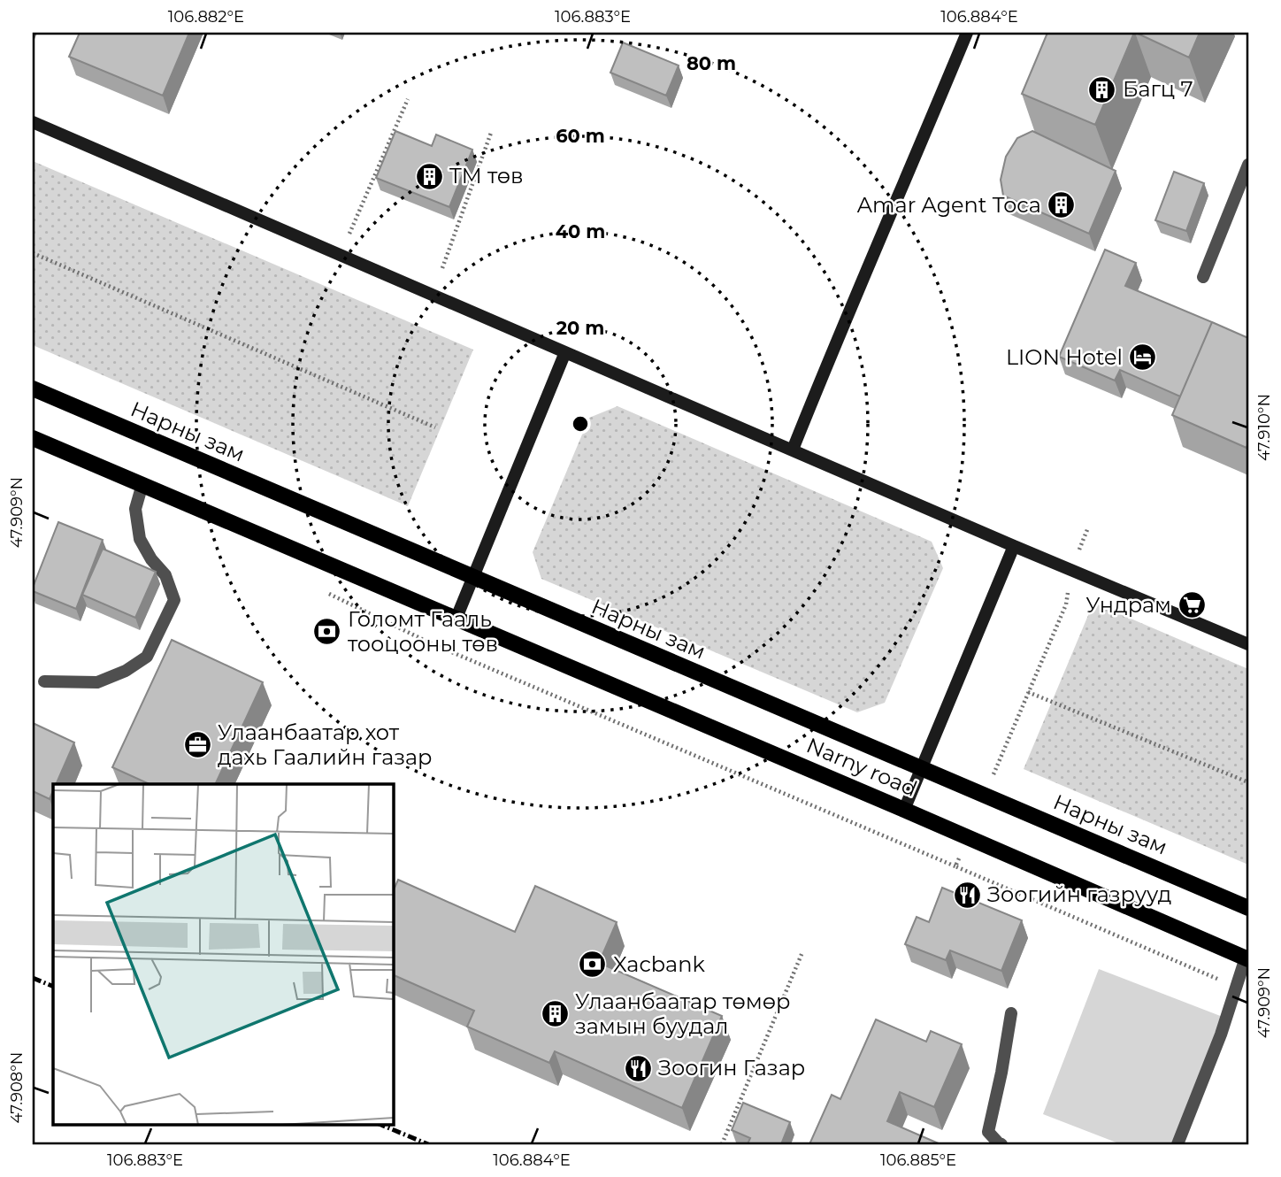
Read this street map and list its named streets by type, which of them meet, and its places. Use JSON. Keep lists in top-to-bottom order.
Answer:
{
  "streets": {
    "main road": ["Нарны зам", "Narny road"]
  },
  "places": {
    "building": [
      "Багц 7",
      "TM төв",
      "Amar Agent Toca",
      "Улаанбаатар төмөр замын буудал"
    ],
    "hotel": ["LION Hotel"],
    "supermarket": ["Ундрам"],
    "bank": ["Голомт Гааль тооцооны төв", "Xacbank"],
    "office": ["Улаанбаатар хот дахь Гаалийн газар"],
    "restaurant": ["Зоогийн газрууд", "Зоогин Газар"]
  },
  "coordinates": [
    "106.882°E",
    "106.883°E",
    "106.884°E",
    "47.910°N",
    "47.909°N",
    "47.908°N",
    "106.885°E"
  ],
  "rings": [
    "80 m",
    "60 m",
    "40 m",
    "20 m"
  ]
}
